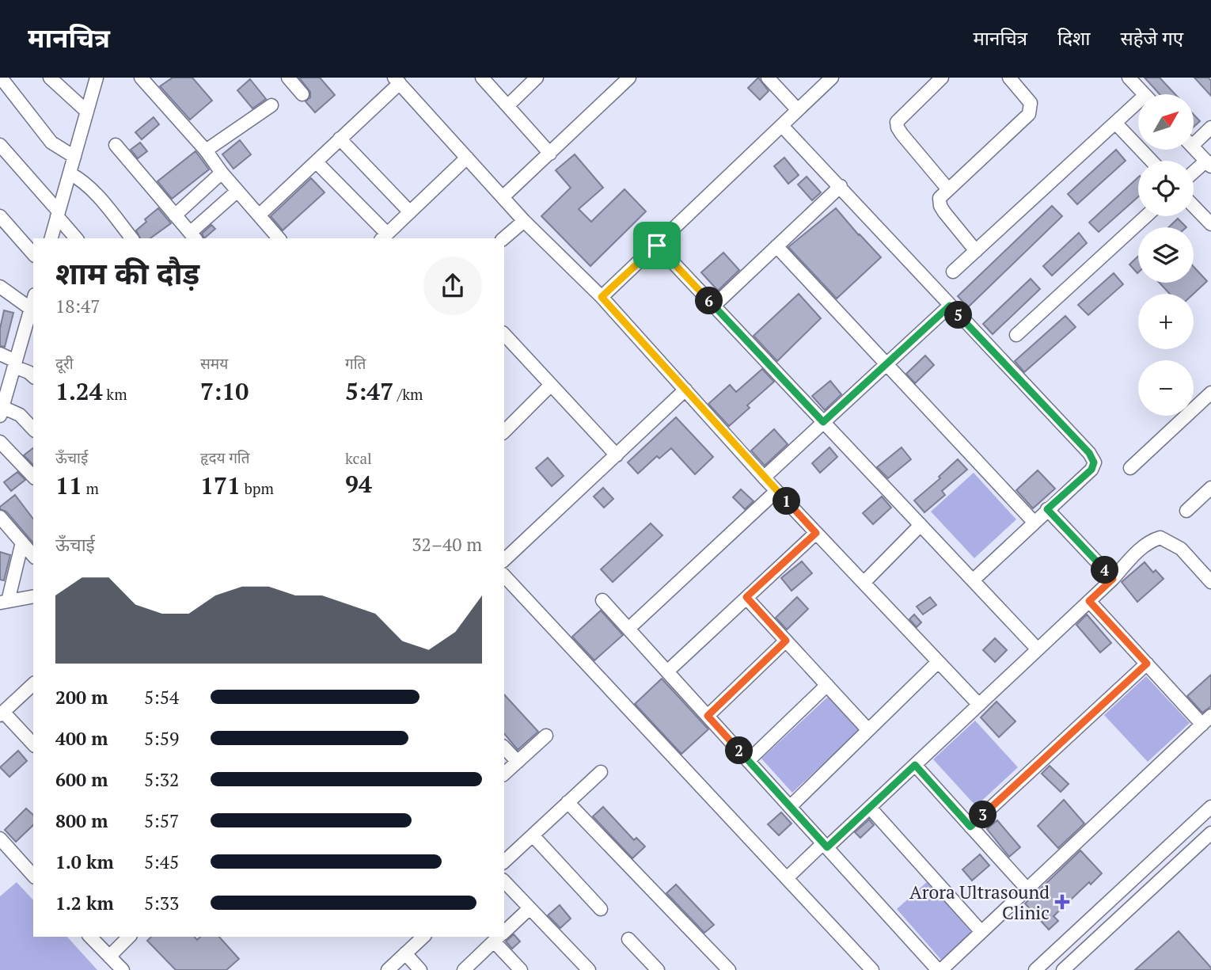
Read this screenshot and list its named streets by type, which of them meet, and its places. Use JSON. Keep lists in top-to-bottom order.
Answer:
{
  "places": {
    "health": ["Arora Ultrasound Clinic"]
  },
  "north": "top right",
  "page": {
    "header": "मानचित्र",
    "nav": ["मानचित्र", "दिशा", "सहेजे गए"],
    "map_buttons": ["+", "−"],
    "heading": ["शाम की दौड़", "18:47"],
    "pins": [
      "6",
      "5",
      "1",
      "4",
      "2",
      "3"
    ],
    "stats": [
      ["दूरी", "1.24 km"],
      ["समय", "7:10"],
      ["गति", "5:47 /km"],
      ["ऊँचाई", "11 m"],
      ["हृदय गति", "171 bpm"],
      ["kcal", "94"]
    ],
    "chart": ["ऊँचाई", "32–40 m"],
    "list": [
      {
        "name": "200 m",
        "note": "5:54"
      },
      {
        "name": "400 m",
        "note": "5:59"
      },
      {
        "name": "600 m",
        "note": "5:32"
      },
      {
        "name": "800 m",
        "note": "5:57"
      },
      {
        "name": "1.0 km",
        "note": "5:45"
      },
      {
        "name": "1.2 km",
        "note": "5:33"
      }
    ]
  }
}
